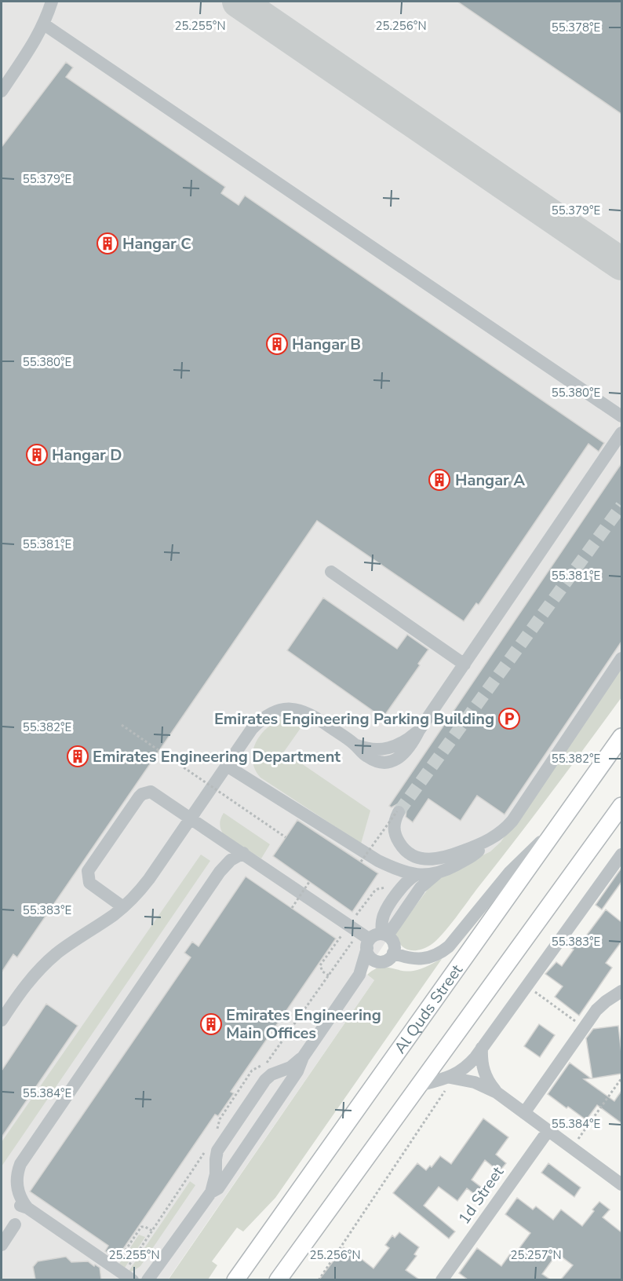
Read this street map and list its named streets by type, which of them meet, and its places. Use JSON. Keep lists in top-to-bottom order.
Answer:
{
  "streets": {
    "main road": ["Al Quds Street"],
    "street": ["1d Street"]
  },
  "places": {
    "building": [
      "Hangar C",
      "Hangar B",
      "Hangar D",
      "Hangar A",
      "Emirates Engineering Department",
      "Emirates Engineering Main Offices"
    ],
    "parking": ["Emirates Engineering Parking Building"]
  },
  "coordinates": [
    "25.255°N",
    "25.256°N",
    "55.378°E",
    "55.379°E",
    "55.380°E",
    "55.381°E",
    "55.382°E",
    "55.383°E",
    "55.384°E",
    "25.257°N"
  ]
}
